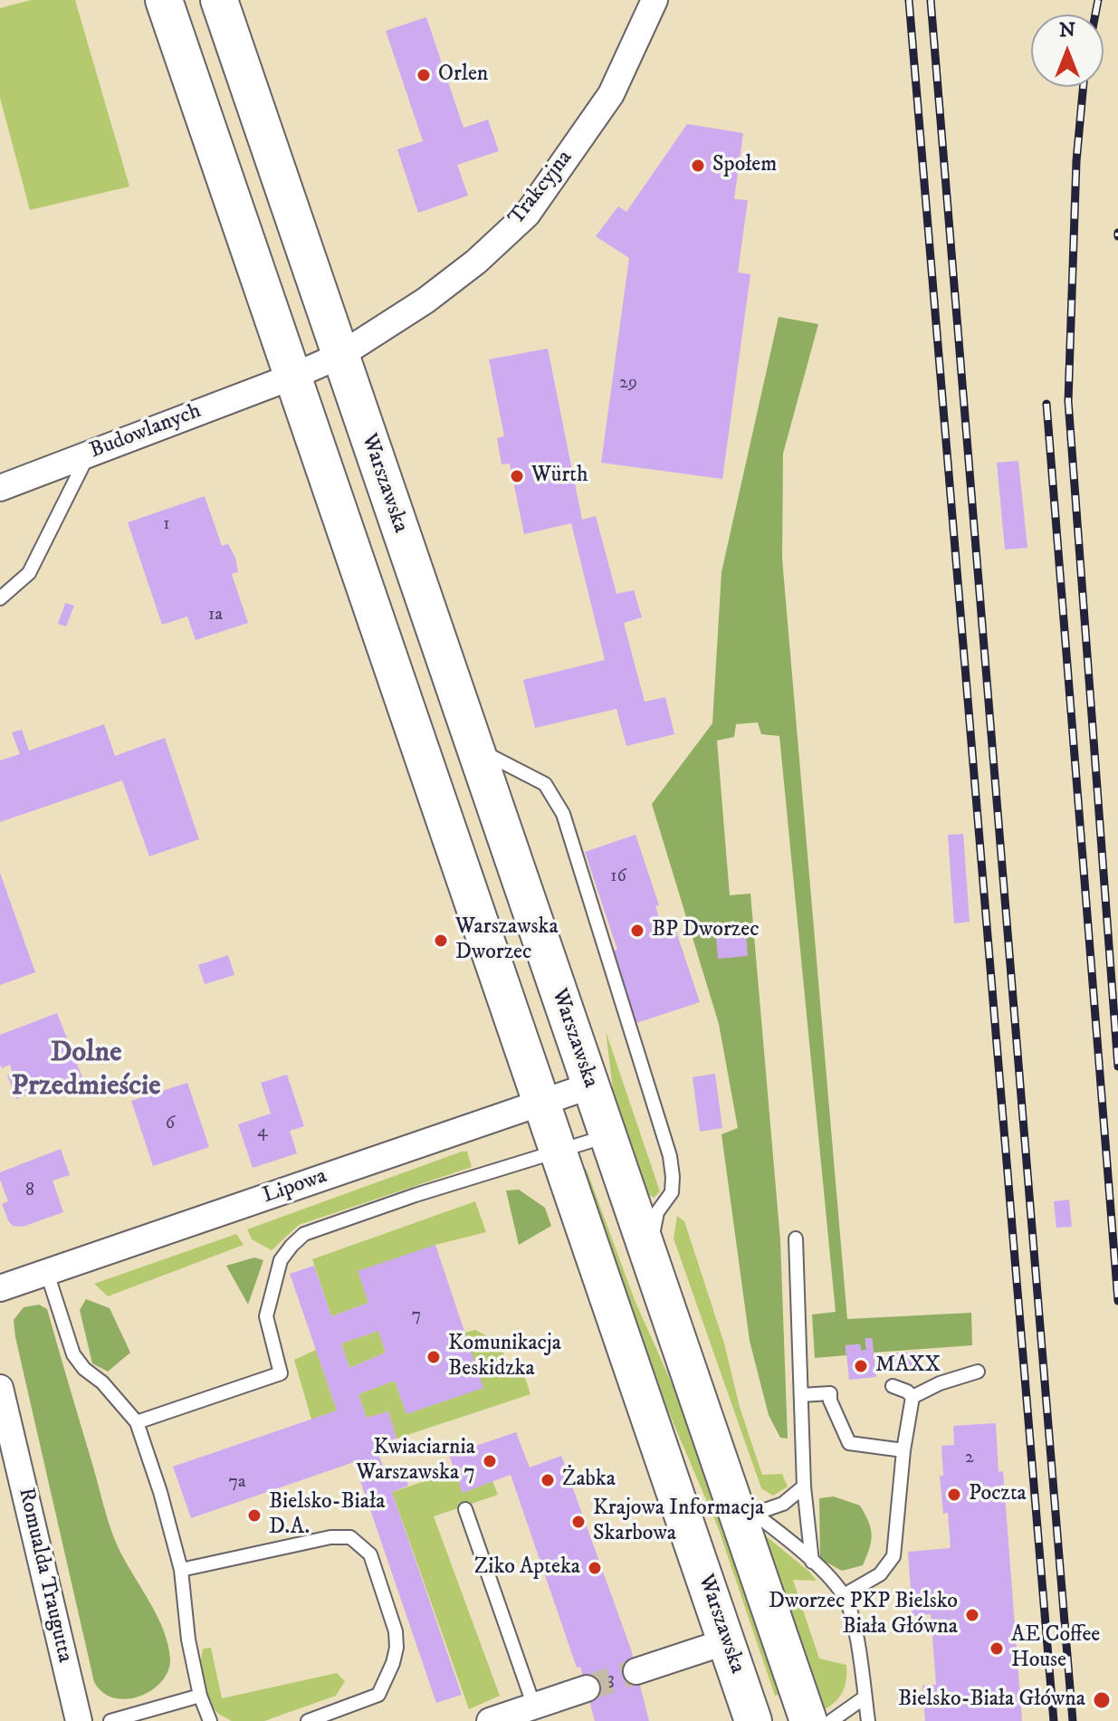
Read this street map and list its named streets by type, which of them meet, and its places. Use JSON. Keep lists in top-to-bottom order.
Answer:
{
  "streets": {
    "main road": ["Warszawska"],
    "street": [
      "Trakcyjna",
      "Budowlanych",
      "Lipowa",
      "Romualda Traugutta"
    ]
  },
  "crossings": [
    ["Trakcyjna", "Warszawska"],
    ["Budowlanych", "Warszawska"],
    ["Warszawska", "Lipowa"]
  ],
  "districts": ["Dolne Przedmieście"],
  "places": [
    "Orlen",
    "Społem",
    "Würth",
    "BP Dworzec",
    "Warszawska Dworzec",
    "Komunikacja Beskidzka",
    "MAXX",
    "Kwiaciarnia Warszawska 7",
    "Żabka",
    "Poczta",
    "Bielsko-Biała D.A.",
    "Krajowa Informacja Skarbowa",
    "Ziko Apteka",
    "Dworzec PKP Bielsko Biała Główna",
    "AE Coffee House",
    "Bielsko-Biała Główna"
  ],
  "house_numbers": [
    "29",
    "1",
    "1a",
    "16",
    "6",
    "4",
    "8",
    "7",
    "2",
    "7a",
    "3"
  ],
  "north": "top"
}
